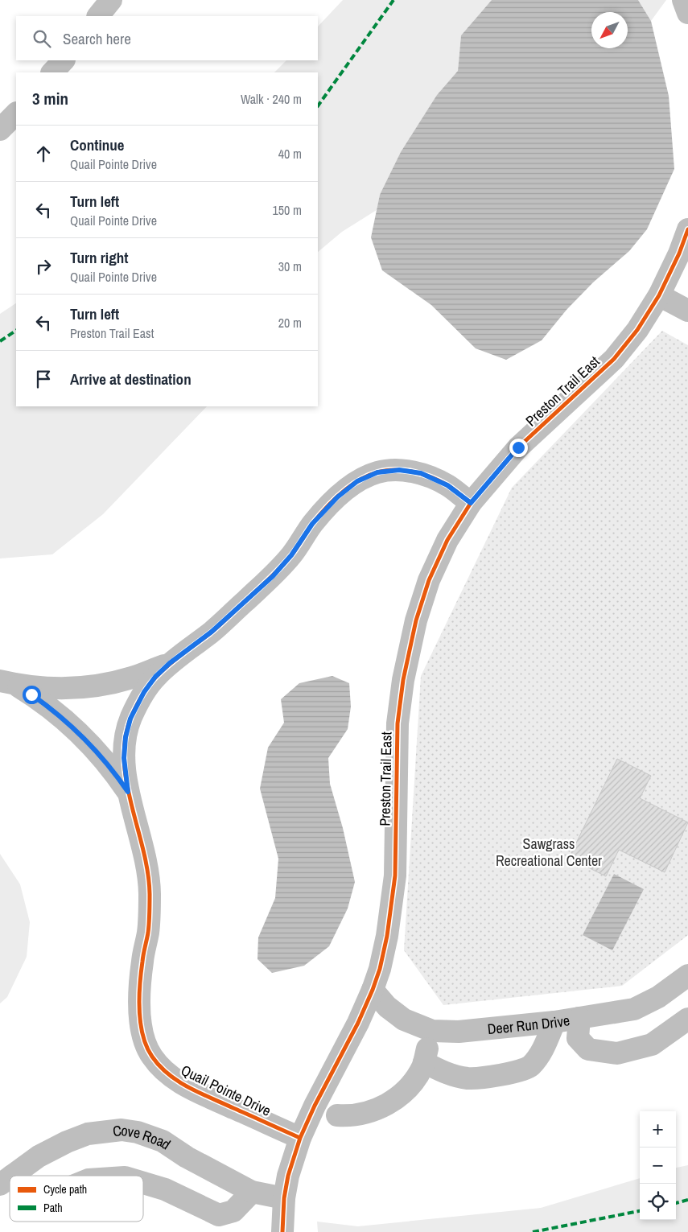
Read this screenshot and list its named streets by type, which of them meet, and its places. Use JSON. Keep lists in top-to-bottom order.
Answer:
{
  "streets": {
    "street": [
      "Preston Trail East",
      "Deer Run Drive",
      "Quail Pointe Drive",
      "Cove Road"
    ]
  },
  "crossings": [
    ["Preston Trail East", "Deer Run Drive"],
    ["Preston Trail East", "Quail Pointe Drive"],
    ["Preston Trail East", "Cove Road"]
  ],
  "parks": ["Sawgrass Recreational Center"],
  "legend": ["Cycle path", "Path"],
  "north": "bottom left",
  "page": {
    "search": "Search here",
    "heading": ["3 min", "Walk · 240 m"],
    "list": [
      ["Continue", "Quail Pointe Drive", "40 m"],
      ["Turn left", "Quail Pointe Drive", "150 m"],
      ["Turn right", "Quail Pointe Drive", "30 m"],
      ["Turn left", "Preston Trail East", "20 m"],
      "Arrive at destination"
    ],
    "map_buttons": ["+", "−"]
  }
}
